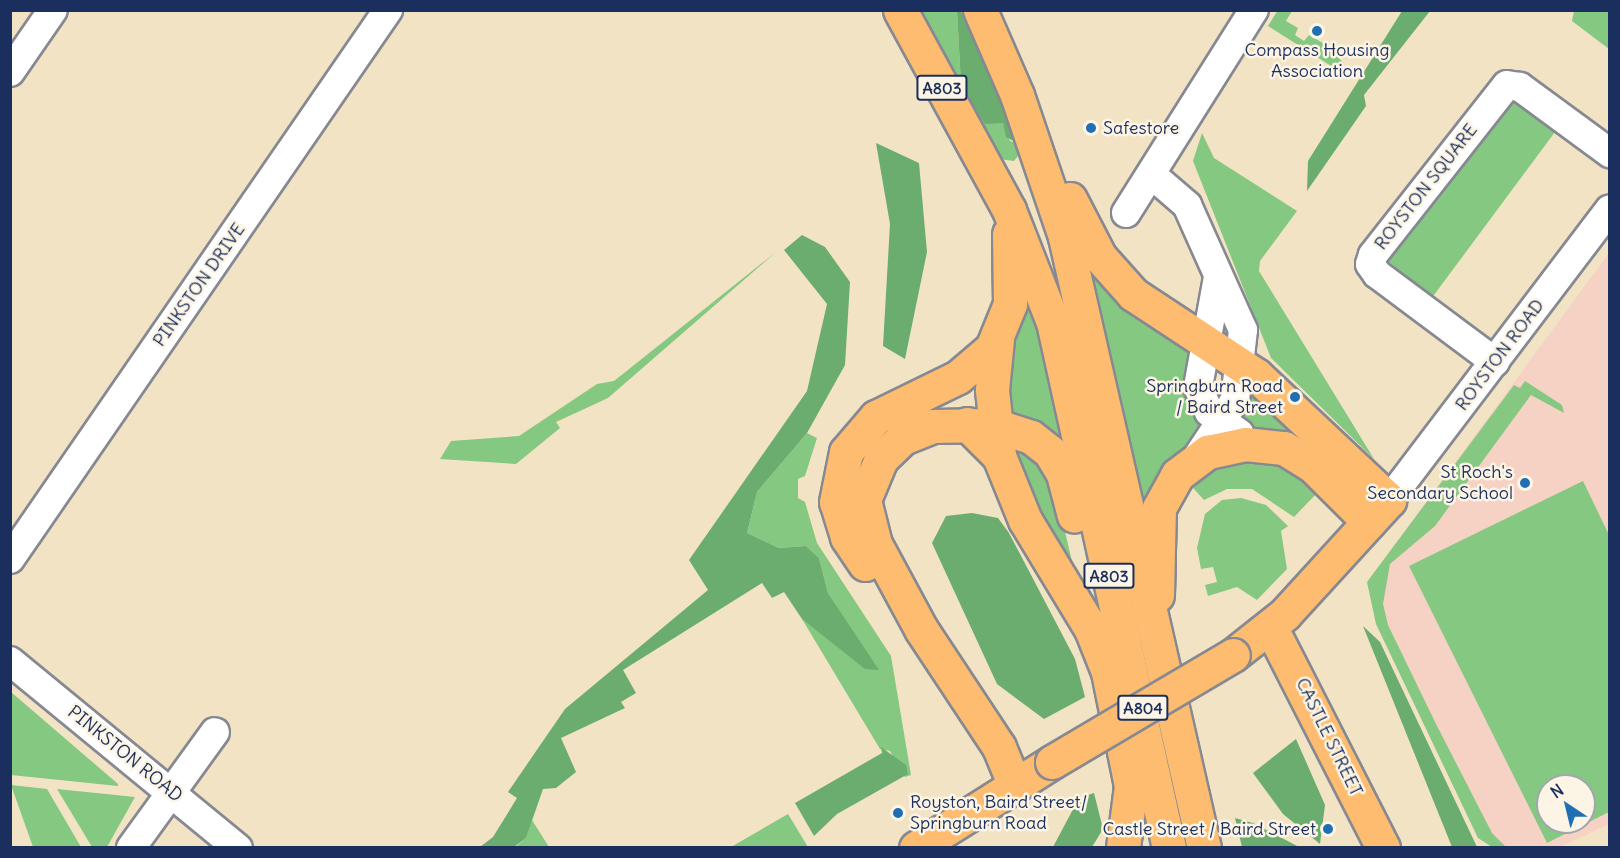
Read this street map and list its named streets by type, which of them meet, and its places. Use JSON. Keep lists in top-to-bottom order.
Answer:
{
  "streets": {
    "main road": ["A803", "A804", "CASTLE STREET"],
    "street": [
      "ROYSTON SQUARE",
      "PINKSTON DRIVE",
      "ROYSTON ROAD",
      "PINKSTON ROAD"
    ]
  },
  "crossings": [
    ["A803", "A804"],
    ["ROYSTON SQUARE", "ROYSTON ROAD"],
    ["ROYSTON ROAD", "A804"],
    ["A804", "CASTLE STREET"]
  ],
  "places": [
    "Compass Housing Association",
    "Safestore",
    "Springburn Road / Baird Street",
    "St Roch's Secondary School",
    "Royston, Baird Street/ Springburn Road",
    "Castle Street / Baird Street"
  ],
  "north": "top left"
}
